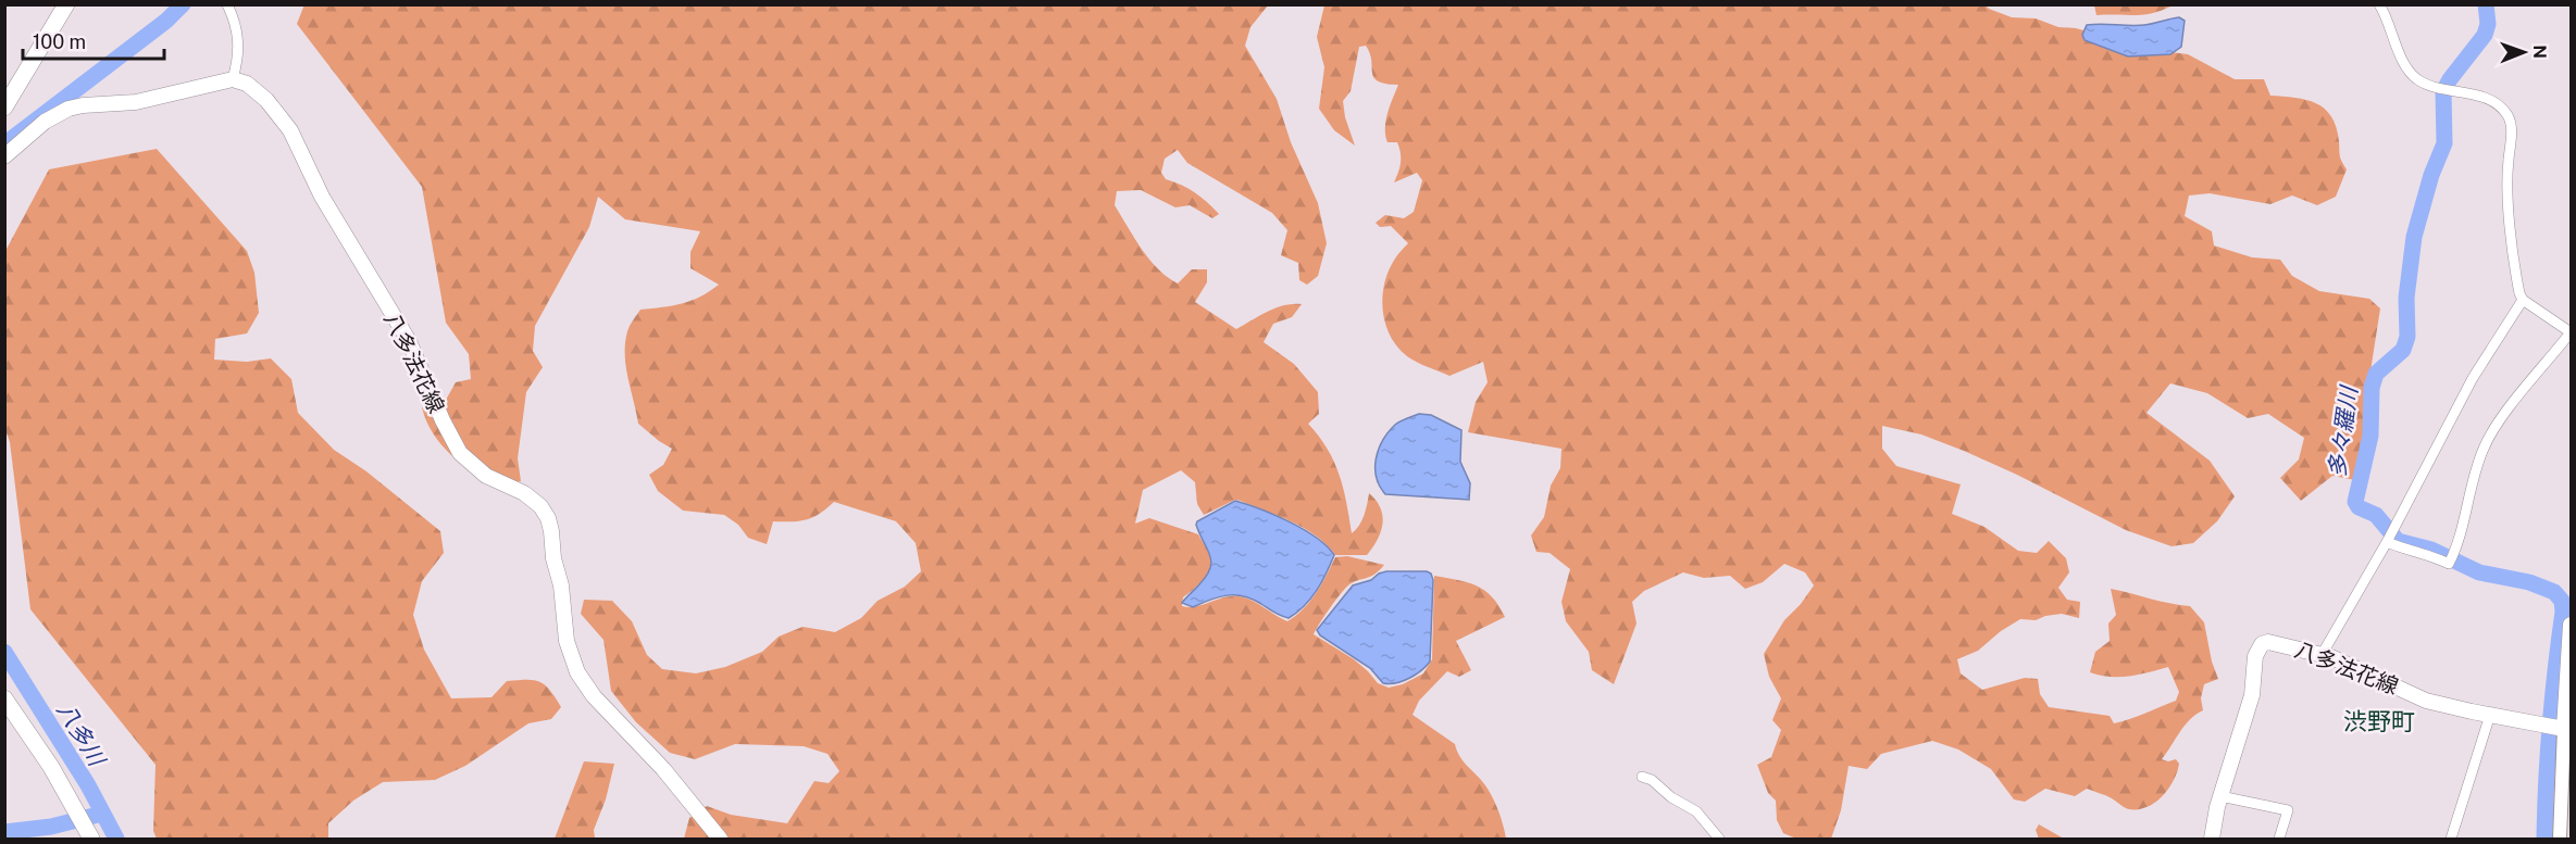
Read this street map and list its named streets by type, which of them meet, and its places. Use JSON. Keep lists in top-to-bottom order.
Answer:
{
  "streets": {
    "main road": ["八多法花線"]
  },
  "districts": ["渋野町"],
  "water": ["多々羅川", "八多川"],
  "scale_bar": "100 m",
  "north": "right"
}
